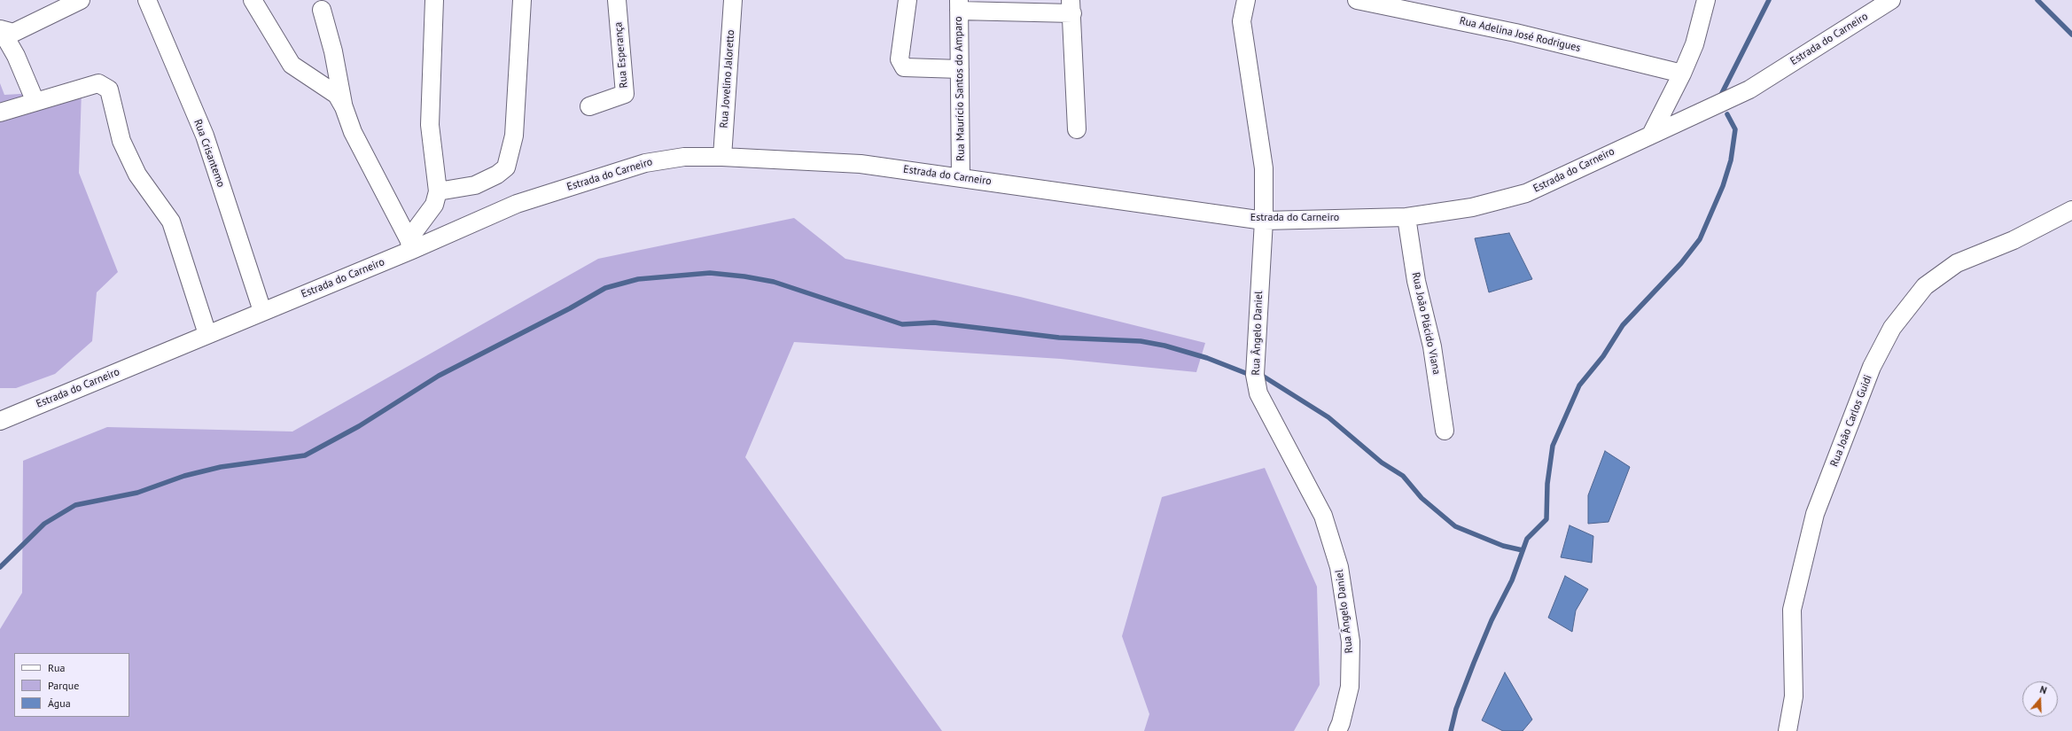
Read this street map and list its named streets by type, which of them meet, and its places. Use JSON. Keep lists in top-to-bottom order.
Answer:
{
  "streets": {
    "street": [
      "Rua Adelina José Rodrigues",
      "Estrada do Carneiro",
      "Rua Esperança",
      "Rua Jovelino Jaloretto",
      "Rua Maurício Santos do Amparo",
      "Rua Crisantemo",
      "Rua João Plácido Viana",
      "Rua Ângelo Daniel",
      "Rua João Carlos Guidi"
    ]
  },
  "crossings": [
    ["Estrada do Carneiro", "Rua Jovelino Jaloretto"],
    ["Estrada do Carneiro", "Rua Maurício Santos do Amparo"],
    ["Estrada do Carneiro", "Rua Crisantemo"],
    ["Estrada do Carneiro", "Rua João Plácido Viana"],
    ["Estrada do Carneiro", "Rua Ângelo Daniel"]
  ],
  "legend": ["Rua", "Parque", "Água"],
  "north": "top"
}
